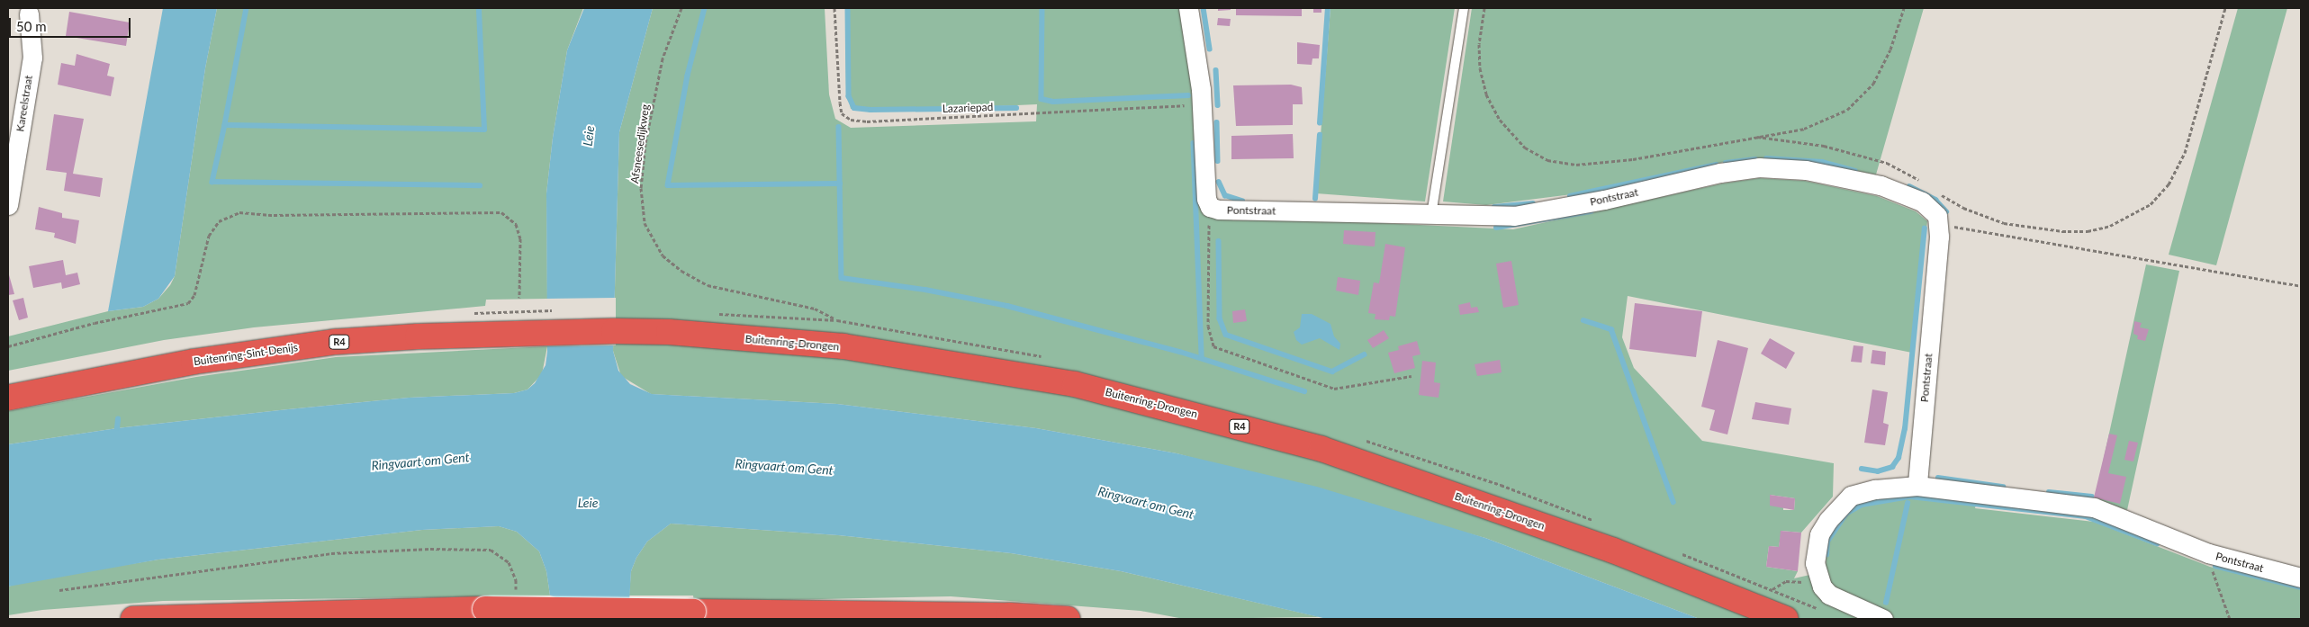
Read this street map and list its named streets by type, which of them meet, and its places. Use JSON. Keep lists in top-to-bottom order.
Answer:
{
  "streets": {
    "highway": ["R4", "Buitenring-Drongen", "Buitenring-Sint-Denijs"],
    "street": ["Kareelstraat", "Pontstraat"],
    "path": ["Lazariepad", "Afsneesedijkweg"]
  },
  "crossings": [
    ["Buitenring-Drongen", "Buitenring-Sint-Denijs"]
  ],
  "water": ["Leie", "Ringvaart om Gent"],
  "scale_bar": "50 m"
}
